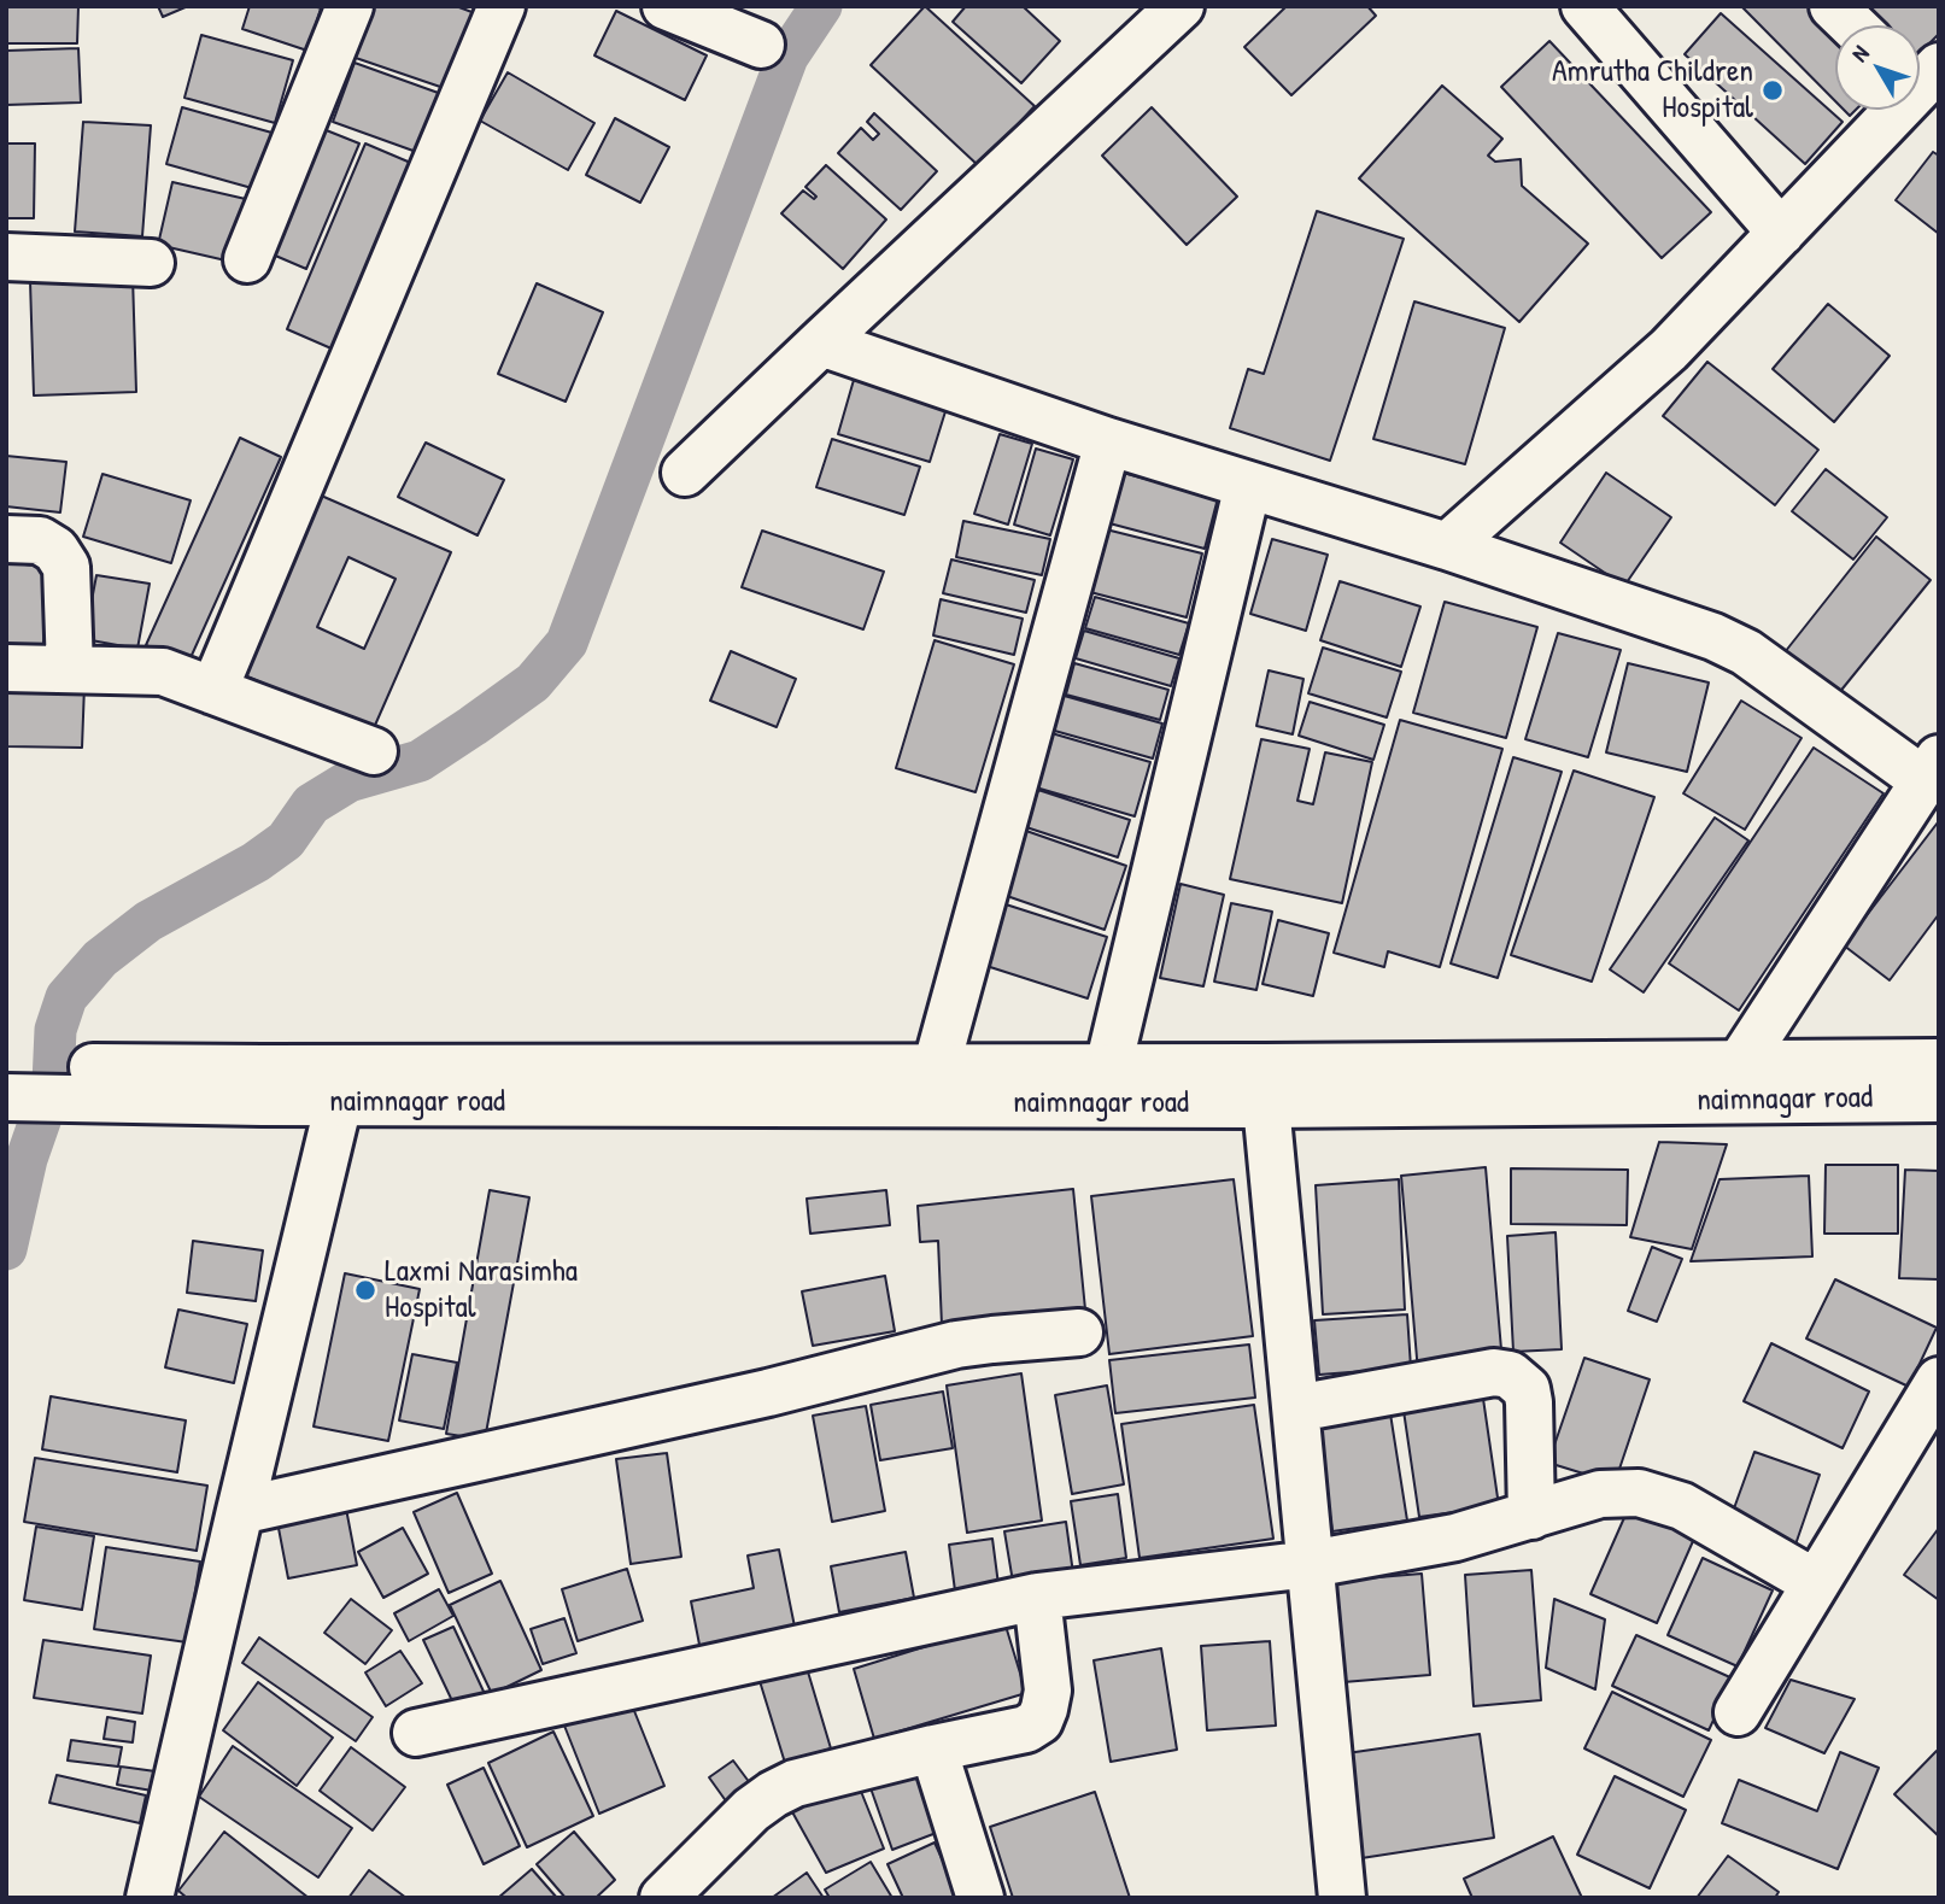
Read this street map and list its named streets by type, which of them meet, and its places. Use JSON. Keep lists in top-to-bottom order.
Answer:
{
  "streets": {
    "main road": ["naimnagar road"]
  },
  "places": ["Amrutha Children Hospital", "Laxmi Narasimha Hospital"],
  "north": "top left"
}
